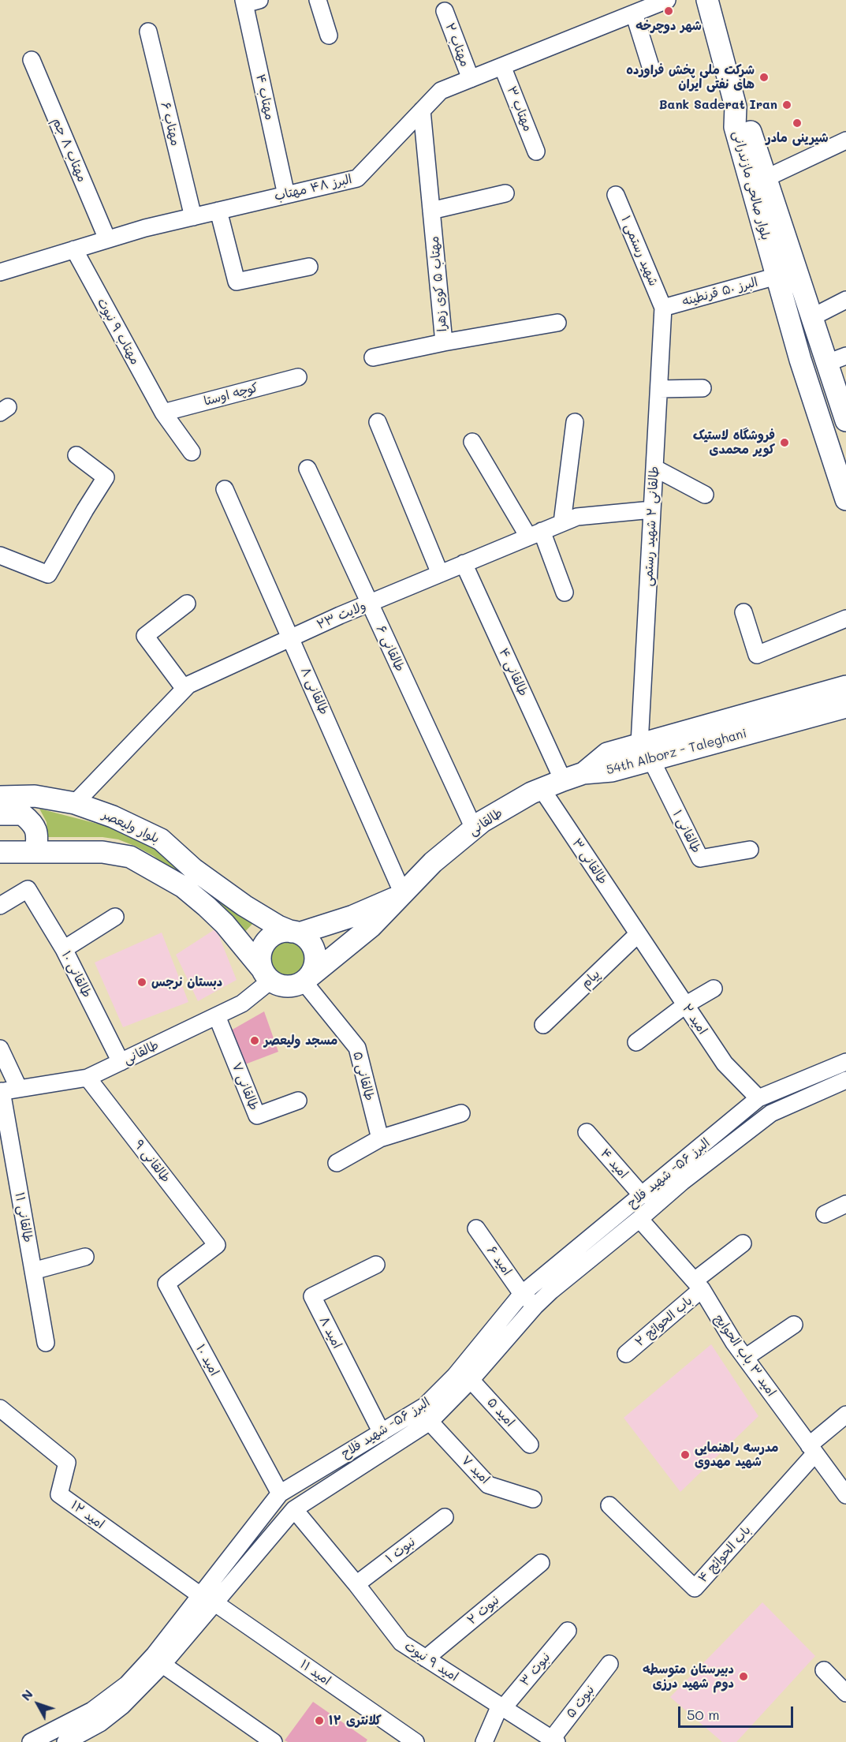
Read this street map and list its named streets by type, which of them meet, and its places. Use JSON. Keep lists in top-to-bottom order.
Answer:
{
  "streets": {
    "main road": [
      "بلوار صالحی مازندرانی",
      "54th Alborz - Taleghani",
      "طالقانی",
      "بلوار ولیعصر"
    ],
    "street": [
      "مهتاب ۲",
      "مهتاب ۴",
      "مهتاب ۳",
      "مهتاب ۶",
      "مهتاب ۸ جم",
      "البرز ۴۸ مهتاب",
      "شهید رستمی ۱",
      "مهتاب ۵ کوی زهرا",
      "البرز ۵۰ قرنطینه",
      "مهتاب ۹ نبوت",
      "کوچه اوستا",
      "طالقانی ۲ شهید رستمی",
      "ولایت ٣۳",
      "طالقانی ۶",
      "طالقانی ۴",
      "طالقانی ۸",
      "طالقانی ۱",
      "طالقانی ۳",
      "طالقانی ۱۰",
      "پیام",
      "امید ۲",
      "طالقانی ۵",
      "طالقانی ۷",
      "طالقانی ۹",
      "امید ۴",
      "البرز ۵۶- شهید فلاح",
      "طالقانی ۱۱",
      "امید ۶",
      "باب الحوائج ۲",
      "امید ۸",
      "امید ۳ باب الحوایج",
      "امید ۱۰",
      "امید ۵",
      "امید ۷",
      "امید ۱۲",
      "نبوت ۱",
      "باب الحوائج ۴",
      "نبوت ۲",
      "امید ۹ نبوت",
      "نبوت ۳",
      "امید ۱۱",
      "نبوت ۵"
    ]
  },
  "crossings": [
    ["مهتاب ۲", "البرز ۴۸ مهتاب"],
    ["مهتاب ۴", "البرز ۴۸ مهتاب"],
    ["مهتاب ۳", "البرز ۴۸ مهتاب"],
    ["مهتاب ۶", "البرز ۴۸ مهتاب"],
    ["مهتاب ۸ جم", "البرز ۴۸ مهتاب"],
    ["بلوار صالحی مازندرانی", "البرز ۵۰ قرنطینه"],
    ["البرز ۴۸ مهتاب", "مهتاب ۵ کوی زهرا"],
    ["البرز ۴۸ مهتاب", "مهتاب ۹ نبوت"],
    ["شهید رستمی ۱", "البرز ۵۰ قرنطینه"],
    ["شهید رستمی ۱", "طالقانی ۲ شهید رستمی"],
    ["البرز ۵۰ قرنطینه", "طالقانی ۲ شهید رستمی"],
    ["مهتاب ۹ نبوت", "کوچه اوستا"],
    ["طالقانی ۲ شهید رستمی", "ولایت ٣۳"],
    ["طالقانی ۲ شهید رستمی", "54th Alborz - Taleghani"],
    ["طالقانی ۲ شهید رستمی", "طالقانی ۱"],
    ["ولایت ٣۳", "طالقانی ۶"],
    ["ولایت ٣۳", "طالقانی ۴"],
    ["ولایت ٣۳", "طالقانی ۸"],
    ["ولایت ٣۳", "بلوار ولیعصر"],
    ["طالقانی ۶", "طالقانی"],
    ["طالقانی ۴", "طالقانی"],
    ["طالقانی ۸", "طالقانی"],
    ["54th Alborz - Taleghani", "طالقانی"],
    ["54th Alborz - Taleghani", "طالقانی ۱"],
    ["طالقانی", "بلوار ولیعصر"],
    ["طالقانی", "طالقانی ۳"],
    ["طالقانی", "طالقانی ۱۰"],
    ["طالقانی", "طالقانی ۵"],
    ["طالقانی", "طالقانی ۷"],
    ["طالقانی", "طالقانی ۹"],
    ["طالقانی", "طالقانی ۱۱"],
    ["بلوار ولیعصر", "طالقانی ۵"],
    ["طالقانی ۳", "پیام"],
    ["طالقانی ۳", "امید ۲"],
    ["پیام", "امید ۲"],
    ["امید ۲", "البرز ۵۶- شهید فلاح"],
    ["طالقانی ۹", "امید ۱۰"],
    ["امید ۴", "البرز ۵۶- شهید فلاح"],
    ["البرز ۵۶- شهید فلاح", "امید ۶"],
    ["البرز ۵۶- شهید فلاح", "امید ۸"],
    ["البرز ۵۶- شهید فلاح", "امید ۳ باب الحوایج"],
    ["البرز ۵۶- شهید فلاح", "امید ۱۰"],
    ["البرز ۵۶- شهید فلاح", "امید ۵"],
    ["البرز ۵۶- شهید فلاح", "امید ۷"],
    ["البرز ۵۶- شهید فلاح", "امید ۱۲"],
    ["البرز ۵۶- شهید فلاح", "امید ۹ نبوت"],
    ["البرز ۵۶- شهید فلاح", "امید ۱۱"],
    ["باب الحوائج ۲", "امید ۳ باب الحوایج"],
    ["امید ۳ باب الحوایج", "باب الحوائج ۴"],
    ["امید ۱۲", "امید ۱۱"],
    ["نبوت ۱", "امید ۹ نبوت"],
    ["نبوت ۲", "امید ۹ نبوت"],
    ["امید ۹ نبوت", "نبوت ۳"],
    ["امید ۹ نبوت", "نبوت ۵"]
  ],
  "places": [
    "شهر دوچرخه",
    "شرکت ملی پخش فراورده های نفتی ایران",
    "Bank Saderat Iran",
    "شیرینی مادر",
    "فروشگاه لاستیک کویر محمدی",
    "دبستان نرجس",
    "مسجد ولیعصر",
    "مدرسه راهنمایی شهید مهدوی",
    "دبیرستان متوسطه دوم شهید درزی",
    "کلانتری ۱۲"
  ],
  "scale_bar": "50 m",
  "north": "top left"
}
